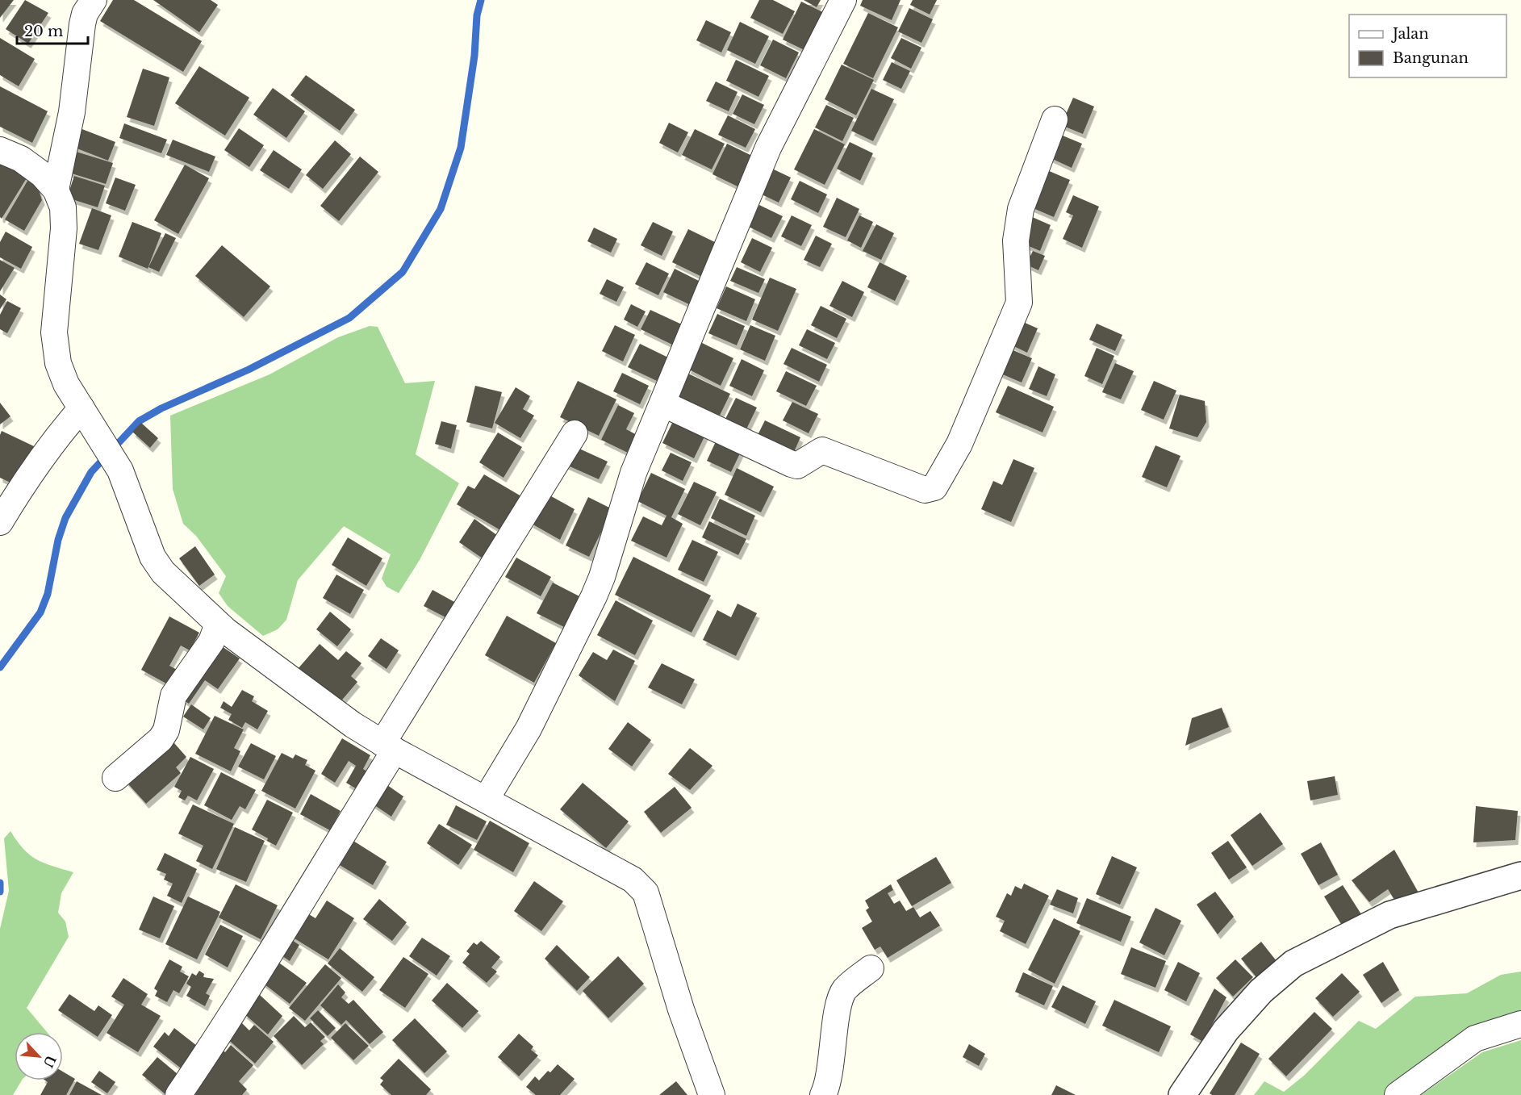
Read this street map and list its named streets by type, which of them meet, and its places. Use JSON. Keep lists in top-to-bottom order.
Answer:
{
  "legend": ["Jalan", "Bangunan"],
  "scale_bar": "20 m",
  "north": "bottom right"
}
